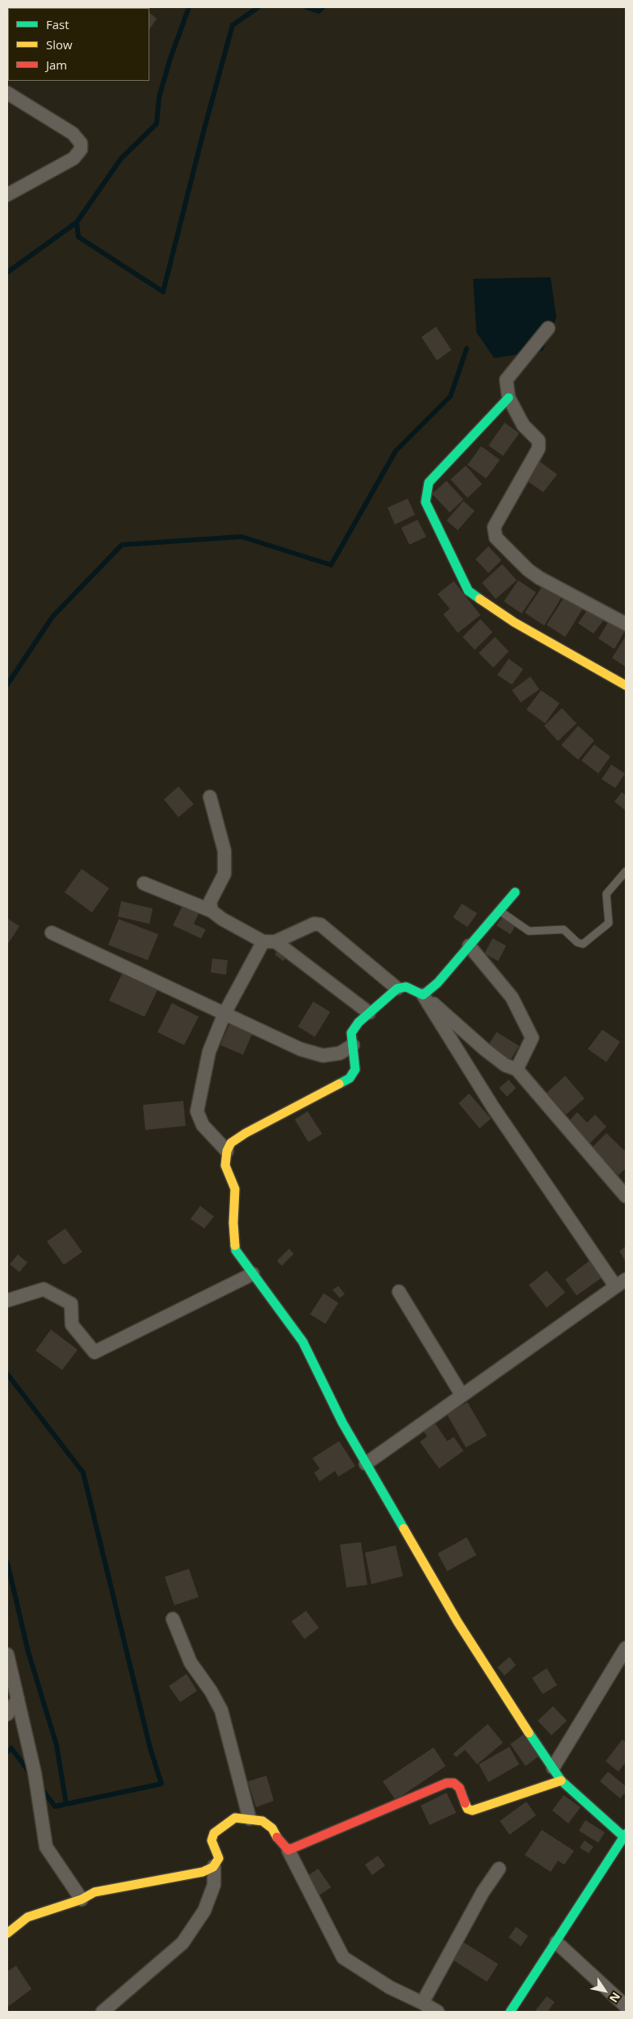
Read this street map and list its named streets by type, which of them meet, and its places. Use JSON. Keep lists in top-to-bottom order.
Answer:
{
  "legend": ["Fast", "Slow", "Jam"],
  "north": "bottom right"
}
